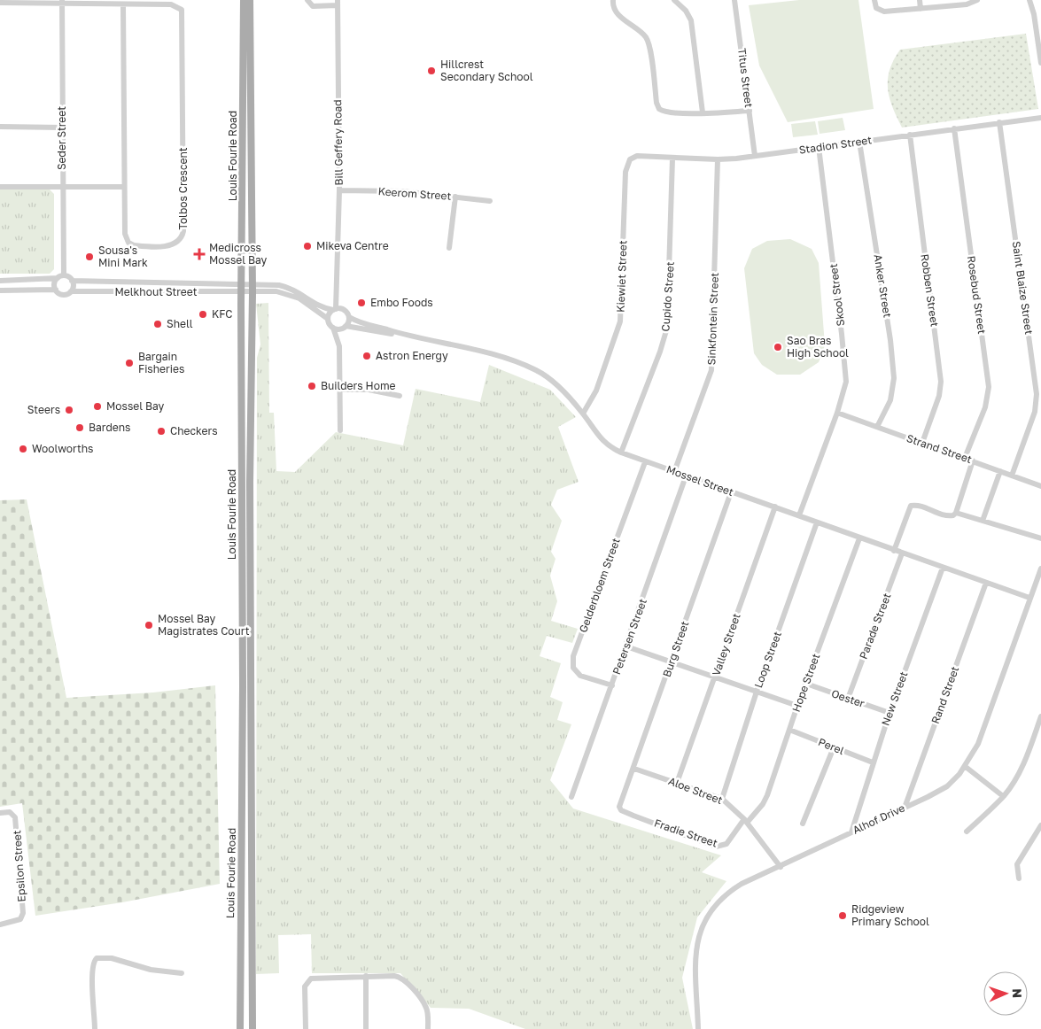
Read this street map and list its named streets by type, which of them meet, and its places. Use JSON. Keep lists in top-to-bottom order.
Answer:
{
  "streets": {
    "main road": ["Louis Fourie Road"],
    "street": [
      "Titus Street",
      "Seder Street",
      "Bill Geffery Road",
      "Stadion Street",
      "Tolbos Crescent",
      "Keerom Street",
      "Kiewiet Street",
      "Anker Street",
      "Saint Blaize Street",
      "Robben Street",
      "Melkhout Street",
      "Skool Street",
      "Rosebud Street",
      "Cupido Street",
      "Sinkfontein Street",
      "Strand Street",
      "Mossel Street",
      "Gelderbloem Street",
      "Parade Street",
      "Petersen Street",
      "Valley Street",
      "Burg Street",
      "Loop Street",
      "Hope Street",
      "Rand Street",
      "Oester",
      "New Street",
      "Perel",
      "Aloe Street",
      "Alhof Drive",
      "Fradie Street",
      "Epsilon Street"
    ]
  },
  "crossings": [
    ["Titus Street", "Stadion Street"],
    ["Seder Street", "Tolbos Crescent"],
    ["Seder Street", "Melkhout Street"],
    ["Bill Geffery Road", "Keerom Street"],
    ["Stadion Street", "Kiewiet Street"],
    ["Stadion Street", "Anker Street"],
    ["Stadion Street", "Saint Blaize Street"],
    ["Stadion Street", "Robben Street"],
    ["Stadion Street", "Skool Street"],
    ["Stadion Street", "Rosebud Street"],
    ["Stadion Street", "Cupido Street"],
    ["Stadion Street", "Sinkfontein Street"],
    ["Louis Fourie Road", "Melkhout Street"],
    ["Kiewiet Street", "Mossel Street"],
    ["Anker Street", "Strand Street"],
    ["Saint Blaize Street", "Strand Street"],
    ["Robben Street", "Strand Street"],
    ["Skool Street", "Strand Street"],
    ["Skool Street", "Mossel Street"],
    ["Rosebud Street", "Strand Street"],
    ["Cupido Street", "Mossel Street"],
    ["Sinkfontein Street", "Mossel Street"],
    ["Mossel Street", "Gelderbloem Street"],
    ["Mossel Street", "Parade Street"],
    ["Mossel Street", "Petersen Street"],
    ["Mossel Street", "Valley Street"],
    ["Mossel Street", "Burg Street"],
    ["Mossel Street", "Loop Street"],
    ["Mossel Street", "Hope Street"],
    ["Mossel Street", "Rand Street"],
    ["Mossel Street", "New Street"],
    ["Mossel Street", "Alhof Drive"],
    ["Gelderbloem Street", "Petersen Street"],
    ["Parade Street", "Oester"],
    ["Valley Street", "Aloe Street"],
    ["Burg Street", "Aloe Street"],
    ["Burg Street", "Fradie Street"],
    ["Loop Street", "Aloe Street"],
    ["Hope Street", "Oester"],
    ["Hope Street", "Perel"],
    ["Hope Street", "Aloe Street"],
    ["Hope Street", "Fradie Street"],
    ["Rand Street", "Alhof Drive"],
    ["Oester", "New Street"],
    ["New Street", "Perel"],
    ["New Street", "Alhof Drive"],
    ["Aloe Street", "Alhof Drive"],
    ["Aloe Street", "Fradie Street"]
  ],
  "places": {
    "other": [
      "Hillcrest Secondary School",
      "Mikeva Centre",
      "Sousa's Mini Mark",
      "Embo Foods",
      "KFC",
      "Shell",
      "Sao Bras High School",
      "Astron Energy",
      "Bargain Fisheries",
      "Builders Home",
      "Mossel Bay",
      "Steers",
      "Bardens",
      "Checkers",
      "Woolworths",
      "Mossel Bay Magistrates Court",
      "Ridgeview Primary School"
    ],
    "health": ["Medicross Mossel Bay"]
  },
  "north": "right"
}
